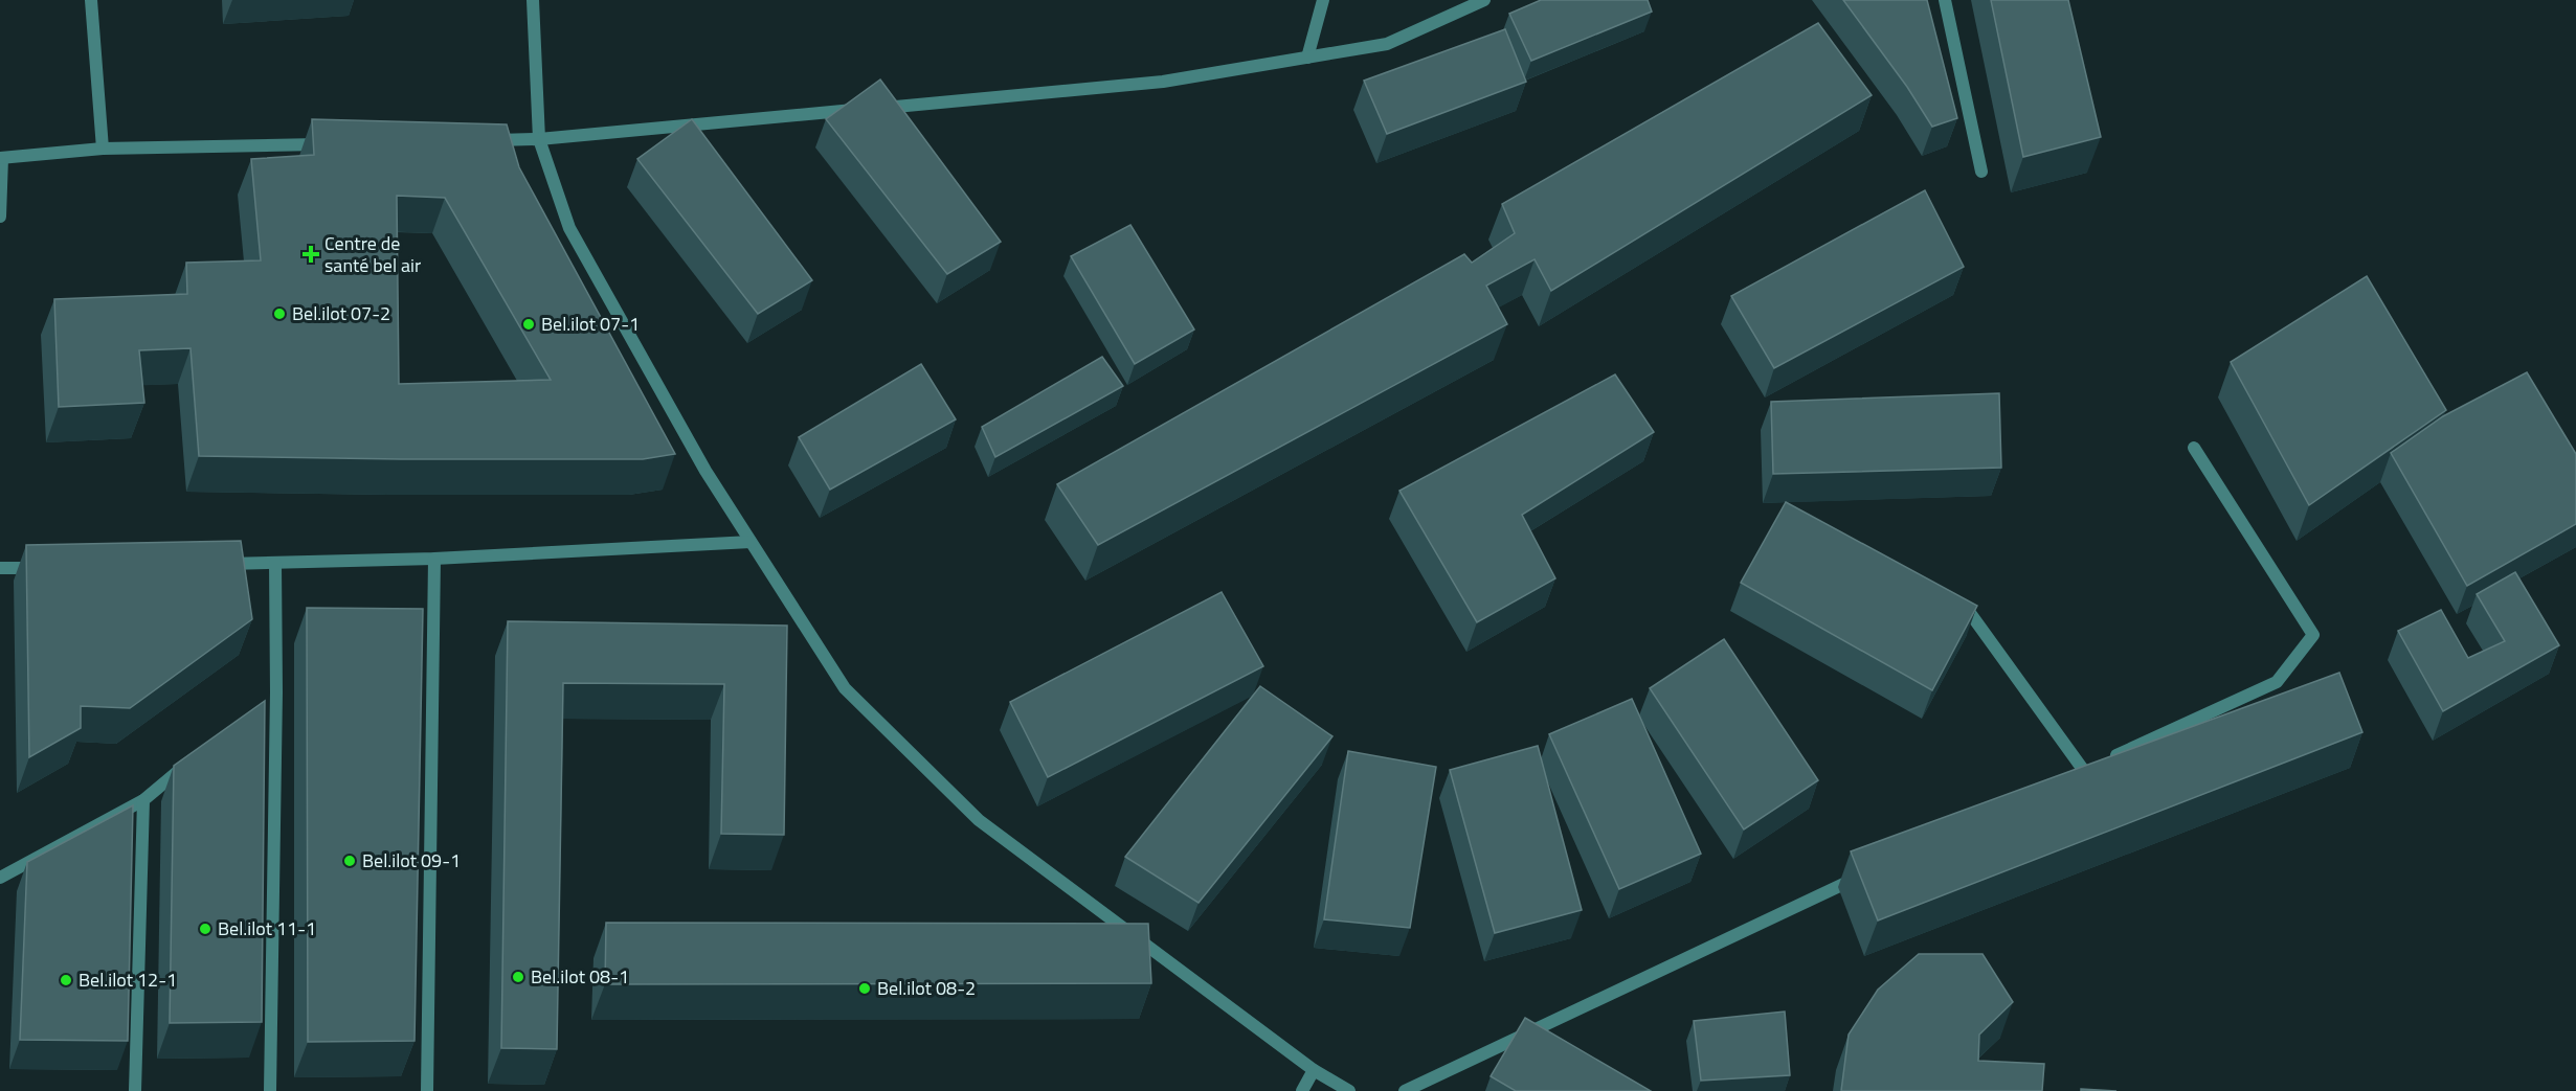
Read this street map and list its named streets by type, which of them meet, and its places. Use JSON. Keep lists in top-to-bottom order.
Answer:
{
  "places": {
    "health": ["Centre de santé bel air"],
    "other": [
      "Bel.ilot 07-2",
      "Bel.ilot 07-1",
      "Bel.ilot 09-1",
      "Bel.ilot 11-1",
      "Bel.ilot 08-1",
      "Bel.ilot 12-1",
      "Bel.ilot 08-2"
    ]
  }
}
